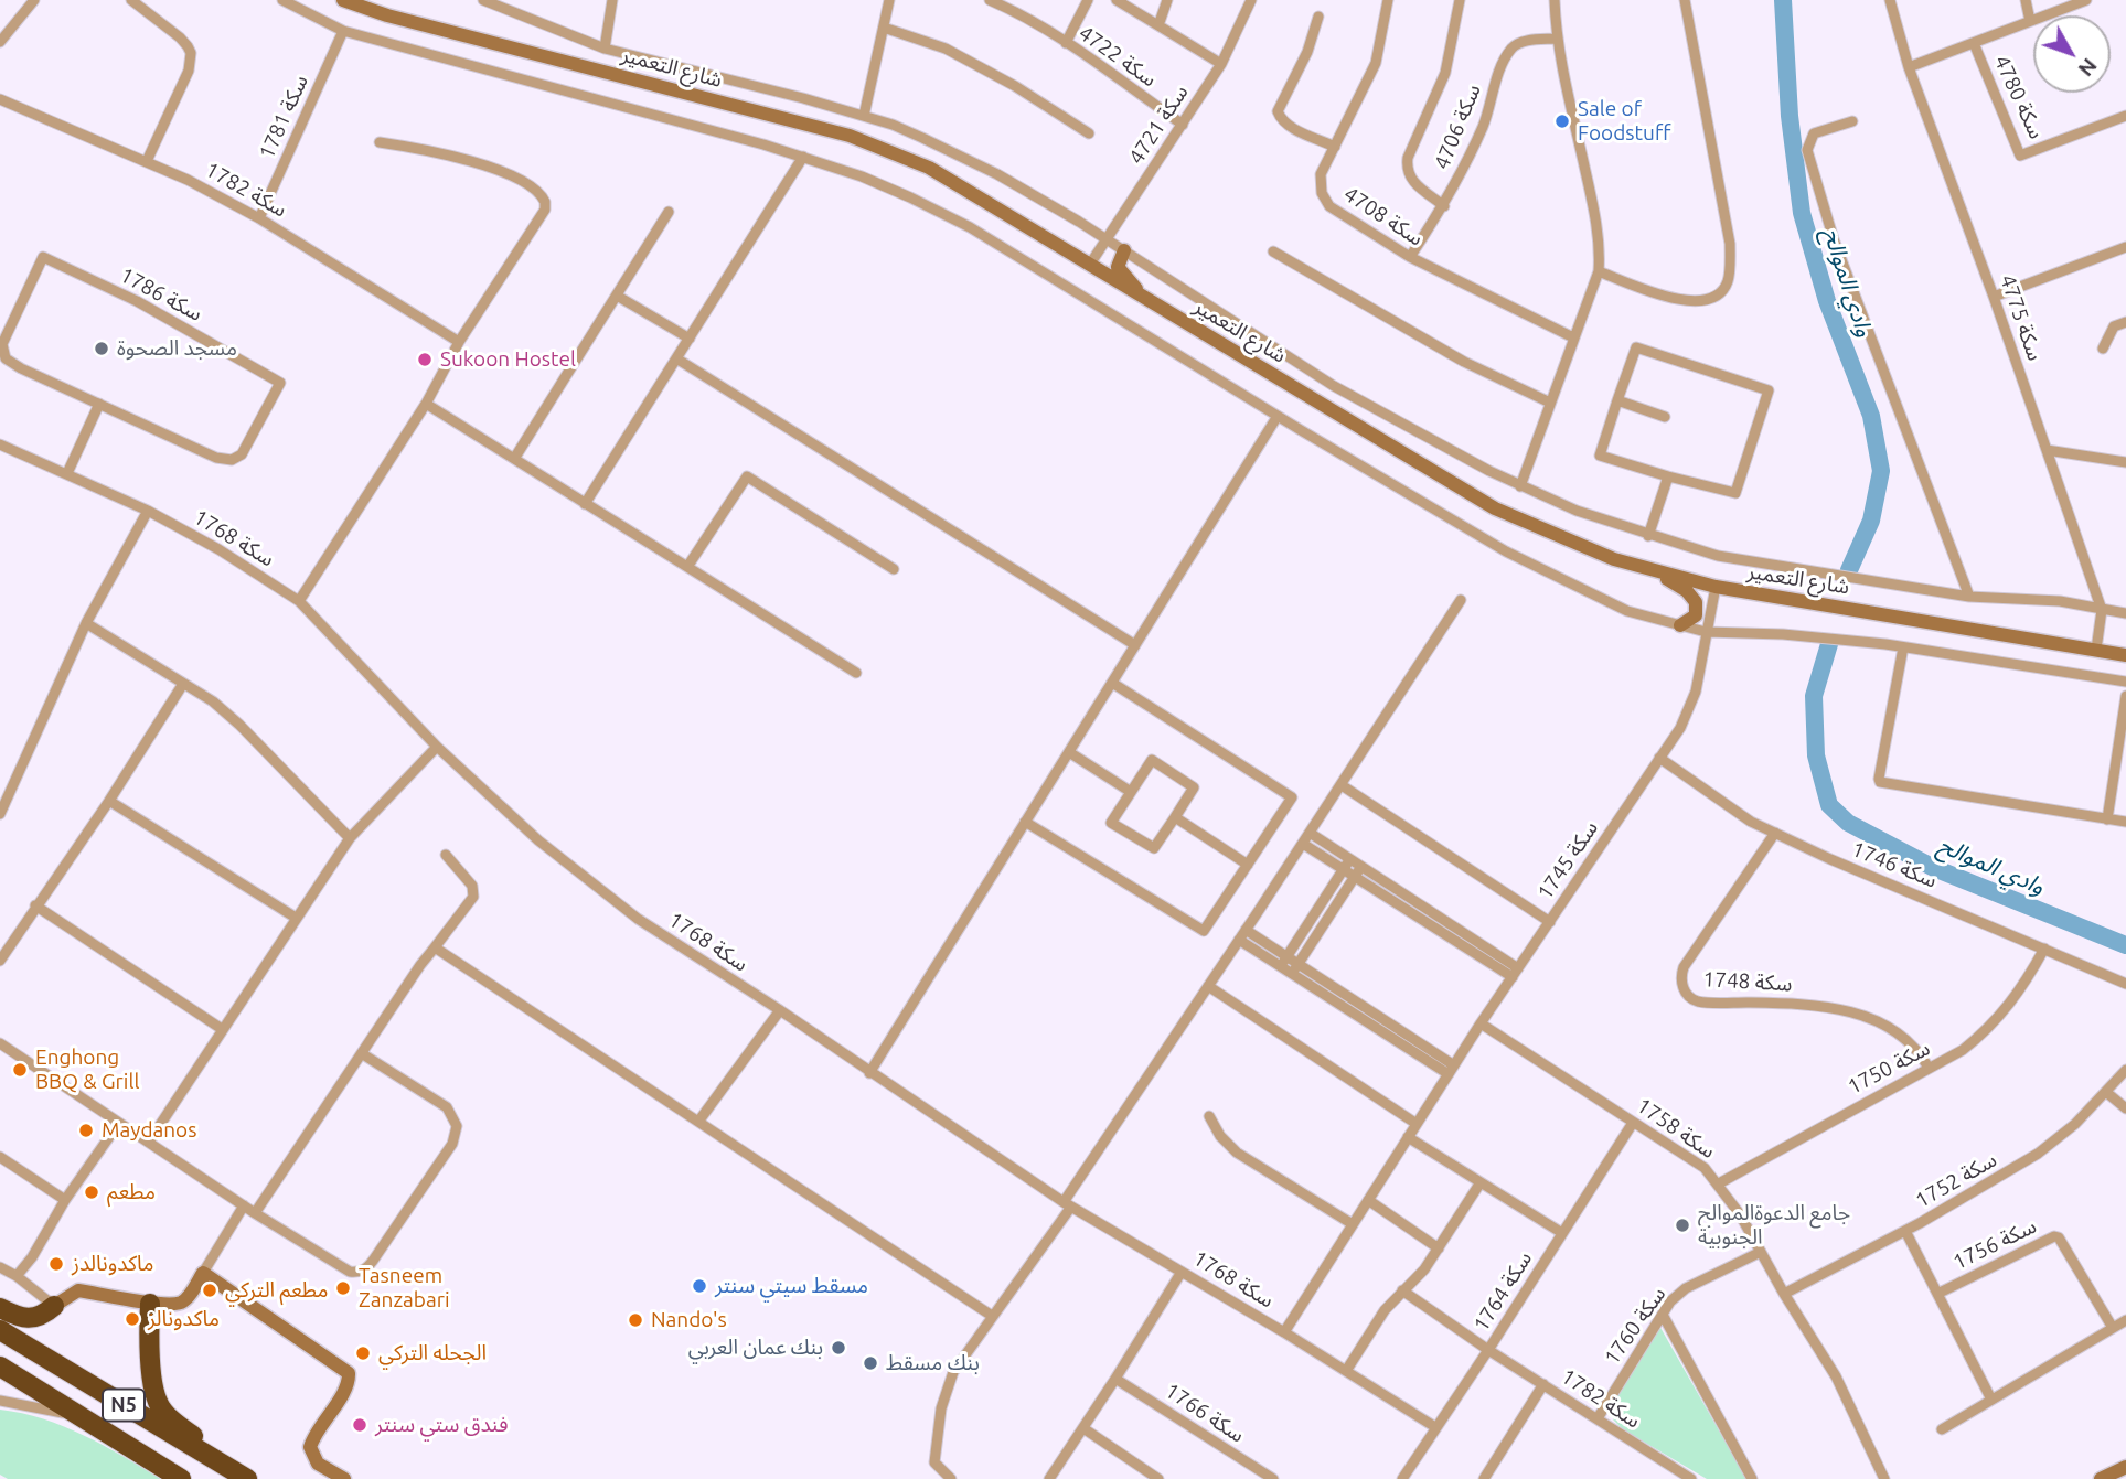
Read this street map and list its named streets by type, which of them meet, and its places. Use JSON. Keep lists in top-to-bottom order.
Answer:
{
  "streets": {
    "highway": ["N5"],
    "main road": ["شارع التعمير"],
    "street": [
      "سكة 4722",
      "سكة 4780",
      "سكة 1781",
      "سكة 4721",
      "سكة 4706",
      "سكة 1782",
      "سكة 4708",
      "سكة 1786",
      "سكة 4775",
      "سكة 1768",
      "سكة 1745",
      "سكة 1746",
      "سكة 1748",
      "سكة 1750",
      "سكة 1758",
      "سكة 1752",
      "سكة 1756",
      "سكة 1764",
      "سكة 1760",
      "سكة 1766"
    ]
  },
  "crossings": [
    ["سكة 4722", "سكة 4721"],
    ["شارع التعمير", "سكة 4721"],
    ["شارع التعمير", "سكة 4775"],
    ["شارع التعمير", "سكة 1745"],
    ["سكة 1781", "سكة 1782"],
    ["سكة 4706", "سكة 4708"],
    ["سكة 1782", "سكة 1764"],
    ["سكة 1782", "سكة 1760"],
    ["سكة 1768", "سكة 1745"],
    ["سكة 1768", "سكة 1764"],
    ["سكة 1745", "سكة 1746"],
    ["سكة 1745", "سكة 1758"],
    ["سكة 1746", "سكة 1748"],
    ["سكة 1746", "سكة 1750"],
    ["سكة 1748", "سكة 1750"],
    ["سكة 1750", "سكة 1758"],
    ["سكة 1758", "سكة 1752"],
    ["سكة 1758", "سكة 1764"],
    ["سكة 1758", "سكة 1760"],
    ["سكة 1752", "سكة 1756"]
  ],
  "water": ["وادي الموالح"],
  "places": [
    "Sale of Foodstuff",
    "مسجد الصحوة",
    "Sukoon Hostel",
    "Enghong BBQ & Grill",
    "Maydanos",
    "مطعم",
    "جامع الدعوةالموالح الجنوبية",
    "ماكدونالدز",
    "مسقط سيتي سنتر",
    "Tasneem Zanzabari",
    "مطعم التركي",
    "ماكدونالز",
    "Nando's",
    "بنك عمان العربي",
    "الجحله التركي",
    "بنك مسقط",
    "فندق ستي سنتر"
  ],
  "north": "bottom right"
}
